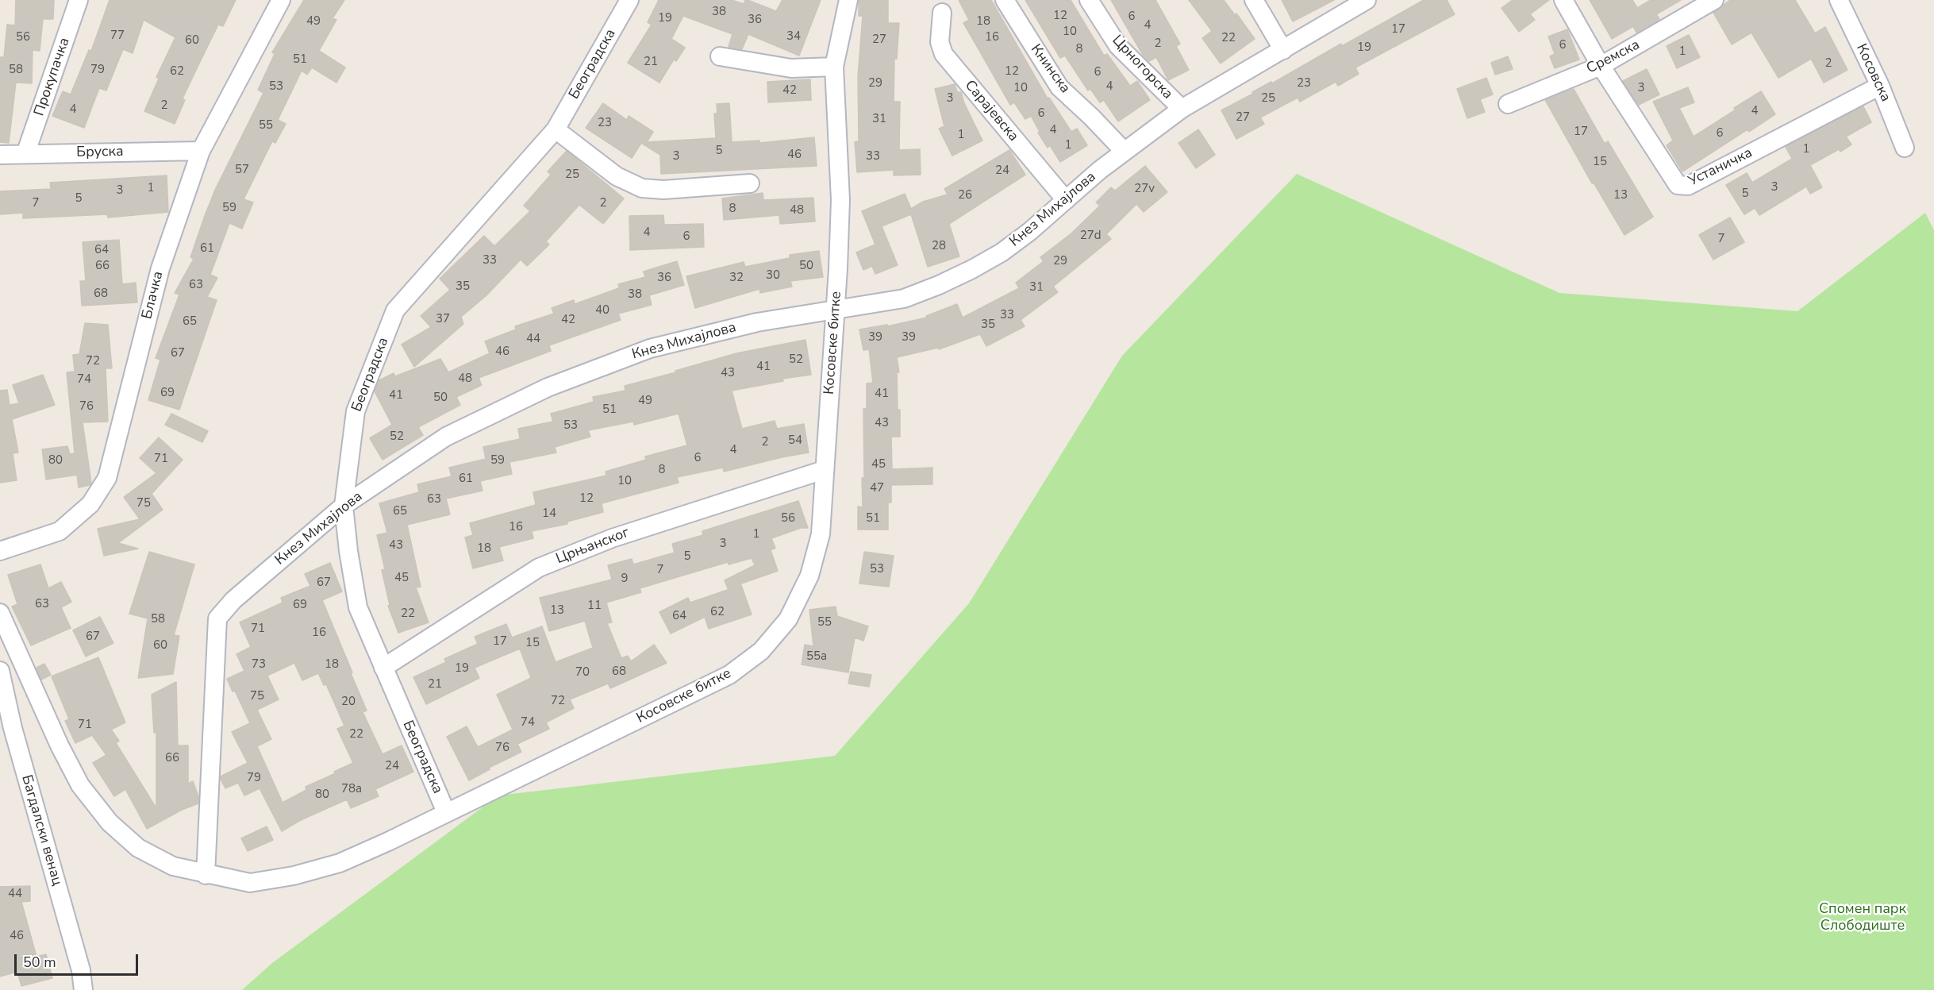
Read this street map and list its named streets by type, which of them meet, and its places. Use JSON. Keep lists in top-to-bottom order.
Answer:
{
  "streets": {
    "street": [
      "Сремска",
      "Београдска",
      "Црногорска",
      "Книнска",
      "Косовска",
      "Прокупачка",
      "Сарајевска",
      "Бруска",
      "Устаничка",
      "Кнез Михајлова",
      "Блачка",
      "Косовске битке",
      "Црњанског",
      "Багдалски венац"
    ]
  },
  "crossings": [
    ["Сремска", "Устаничка"],
    ["Београдска", "Кнез Михајлова"],
    ["Београдска", "Косовске битке"],
    ["Београдска", "Црњанског"],
    ["Црногорска", "Кнез Михајлова"],
    ["Книнска", "Кнез Михајлова"],
    ["Косовска", "Устаничка"],
    ["Прокупачка", "Бруска"],
    ["Сарајевска", "Кнез Михајлова"],
    ["Бруска", "Блачка"],
    ["Кнез Михајлова", "Косовске битке"],
    ["Косовске битке", "Црњанског"]
  ],
  "parks": ["Спомен парк Слободиште"],
  "house_numbers": [
    "38",
    "12",
    "6",
    "19",
    "36",
    "49",
    "18",
    "4",
    "17",
    "10",
    "77",
    "34",
    "56",
    "16",
    "22",
    "27",
    "60",
    "2",
    "6",
    "19",
    "8",
    "1",
    "51",
    "21",
    "2",
    "58",
    "79",
    "62",
    "12",
    "6",
    "29",
    "23",
    "53",
    "4",
    "10",
    "3",
    "42",
    "3",
    "25",
    "2",
    "4",
    "4",
    "6",
    "27",
    "31",
    "23",
    "55",
    "4",
    "17",
    "6",
    "1",
    "1",
    "1",
    "5",
    "46",
    "3",
    "33",
    "15",
    "57",
    "24",
    "25",
    "3",
    "1",
    "27v",
    "3",
    "5",
    "26",
    "13",
    "5",
    "7",
    "2",
    "59",
    "8",
    "48",
    "4",
    "27d",
    "6",
    "7",
    "28",
    "61",
    "64",
    "33",
    "29",
    "66",
    "50",
    "30",
    "36",
    "32",
    "63",
    "35",
    "31",
    "68",
    "38",
    "40",
    "33",
    "37",
    "42",
    "65",
    "35",
    "39",
    "39",
    "44",
    "46",
    "67",
    "52",
    "72",
    "41",
    "43",
    "48",
    "74",
    "69",
    "41",
    "41",
    "50",
    "49",
    "76",
    "51",
    "43",
    "53",
    "52",
    "54",
    "2",
    "4",
    "6",
    "71",
    "80",
    "59",
    "45",
    "8",
    "61",
    "10",
    "47",
    "12",
    "63",
    "75",
    "65",
    "14",
    "56",
    "51",
    "16",
    "1",
    "3",
    "43",
    "18",
    "5",
    "53",
    "7",
    "45",
    "9",
    "67",
    "63",
    "69",
    "11",
    "13",
    "62",
    "22",
    "64",
    "58",
    "55",
    "71",
    "16",
    "67",
    "17",
    "15",
    "60",
    "55a",
    "73",
    "18",
    "19",
    "68",
    "70",
    "21",
    "75",
    "72",
    "20",
    "74",
    "71",
    "22",
    "76",
    "66",
    "24",
    "79",
    "78a",
    "80",
    "44",
    "46"
  ],
  "scale_bar": "50 m"
}
